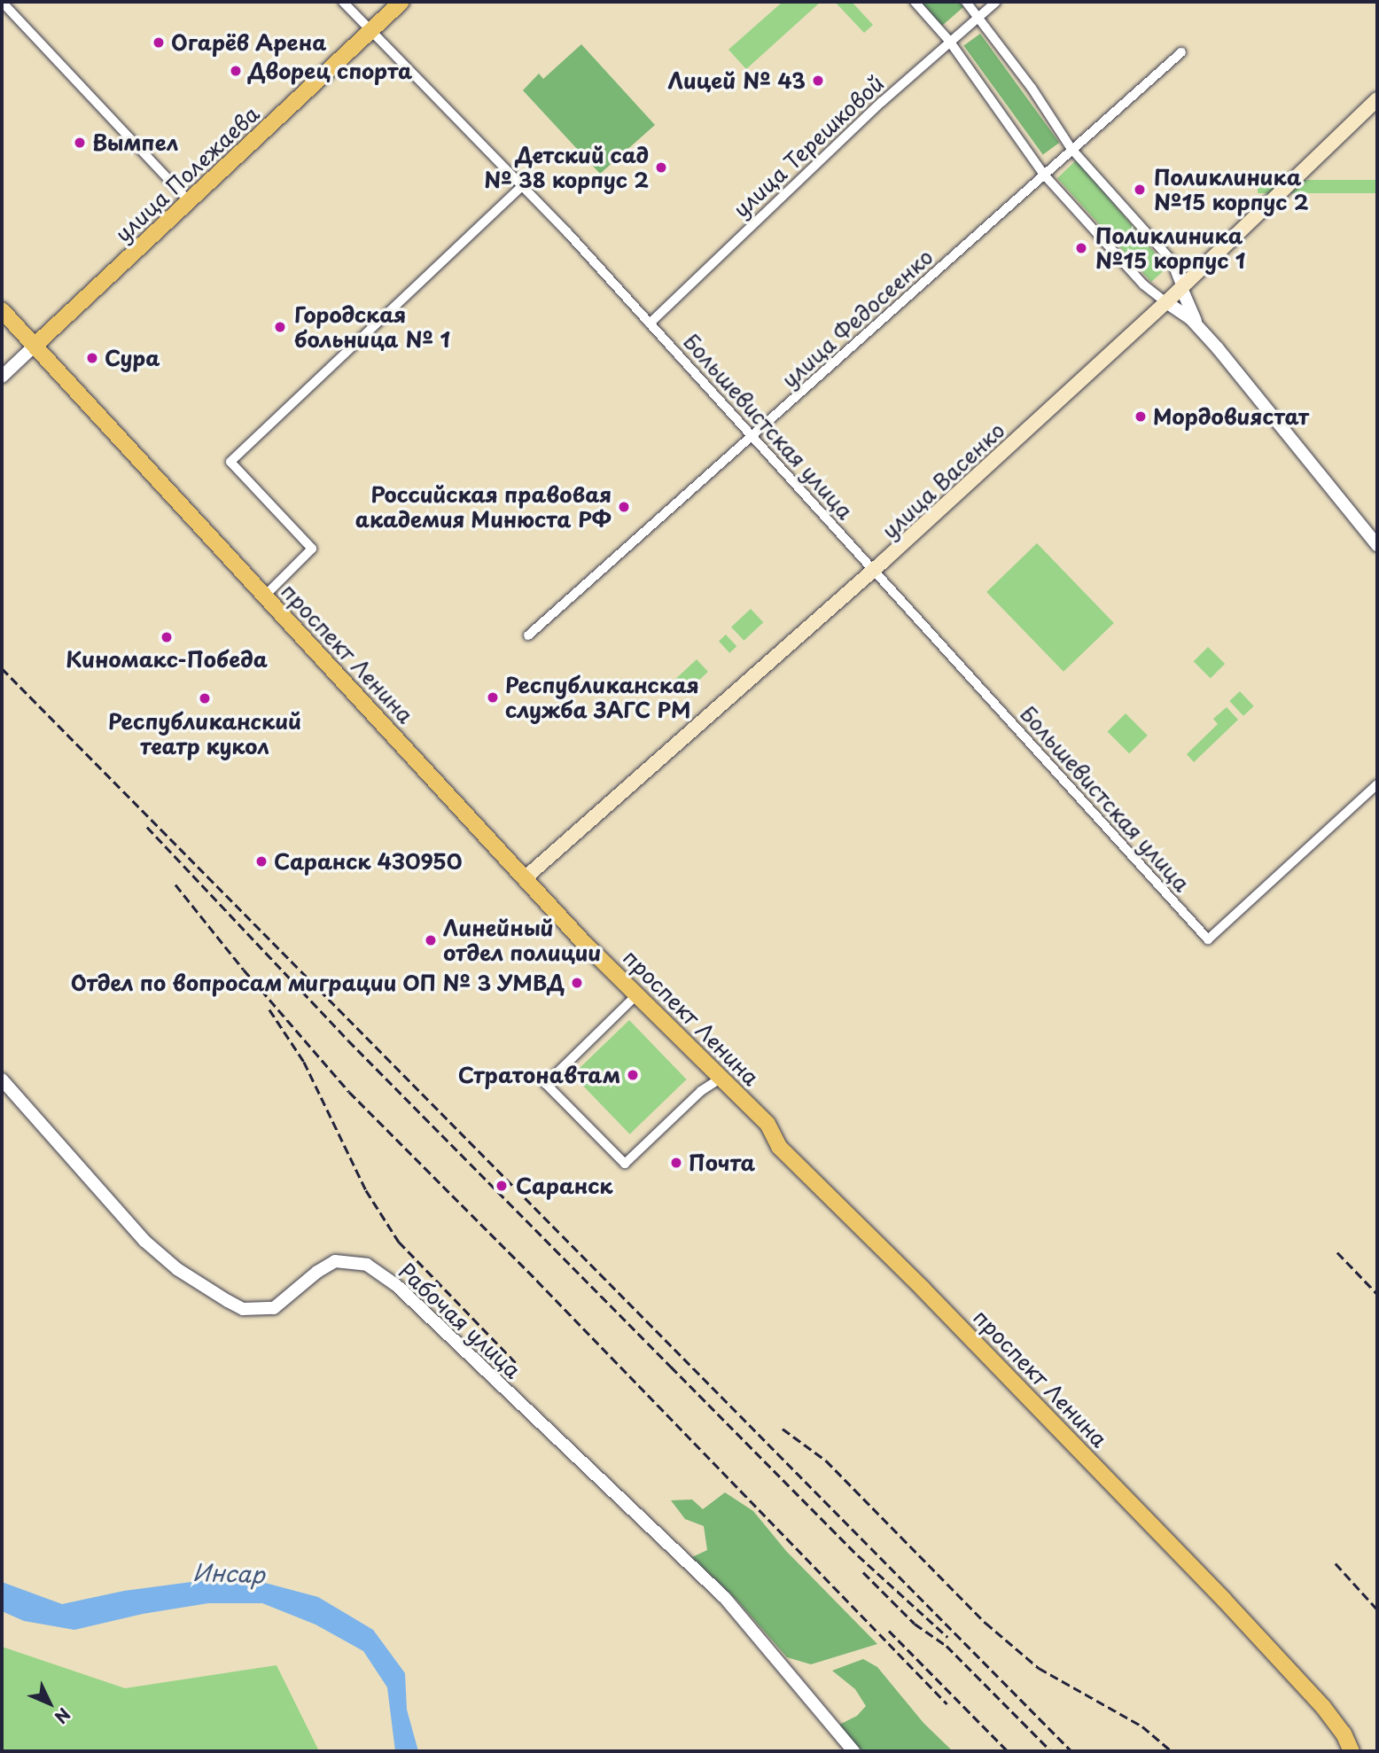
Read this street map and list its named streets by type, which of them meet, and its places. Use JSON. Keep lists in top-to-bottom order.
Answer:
{
  "streets": {
    "main road": ["улица Полежаева", "улица Васенко", "проспект Ленина"],
    "street": [
      "улица Терешковой",
      "улица Федосеенко",
      "Большевистская улица",
      "Рабочая улица"
    ]
  },
  "crossings": [
    ["улица Терешковой", "Большевистская улица"],
    ["улица Полежаева", "Большевистская улица"],
    ["улица Полежаева", "проспект Ленина"],
    ["улица Федосеенко", "Большевистская улица"],
    ["Большевистская улица", "улица Васенко"],
    ["улица Васенко", "проспект Ленина"]
  ],
  "water": ["Инсар"],
  "places": [
    "Огарёв Арена",
    "Дворец cпорта",
    "Лицей № 43",
    "Вымпел",
    "Детский сад № 38 корпус 2",
    "Поликлиника №15 корпус 2",
    "Поликлиника №15 корпус 1",
    "Городская больница № 1",
    "Сура",
    "Мордовиястат",
    "Российская правовая академия Минюста РФ",
    "Киномакс-Победа",
    "Республиканская служба ЗАГС РМ",
    "Республиканский театр кукол",
    "Саранск 430950",
    "Линейный отдел полиции",
    "Отдел по вопросам миграции ОП № 3 УМВД",
    "Стратонавтам",
    "Почта",
    "Саранск"
  ],
  "north": "bottom right"
}
